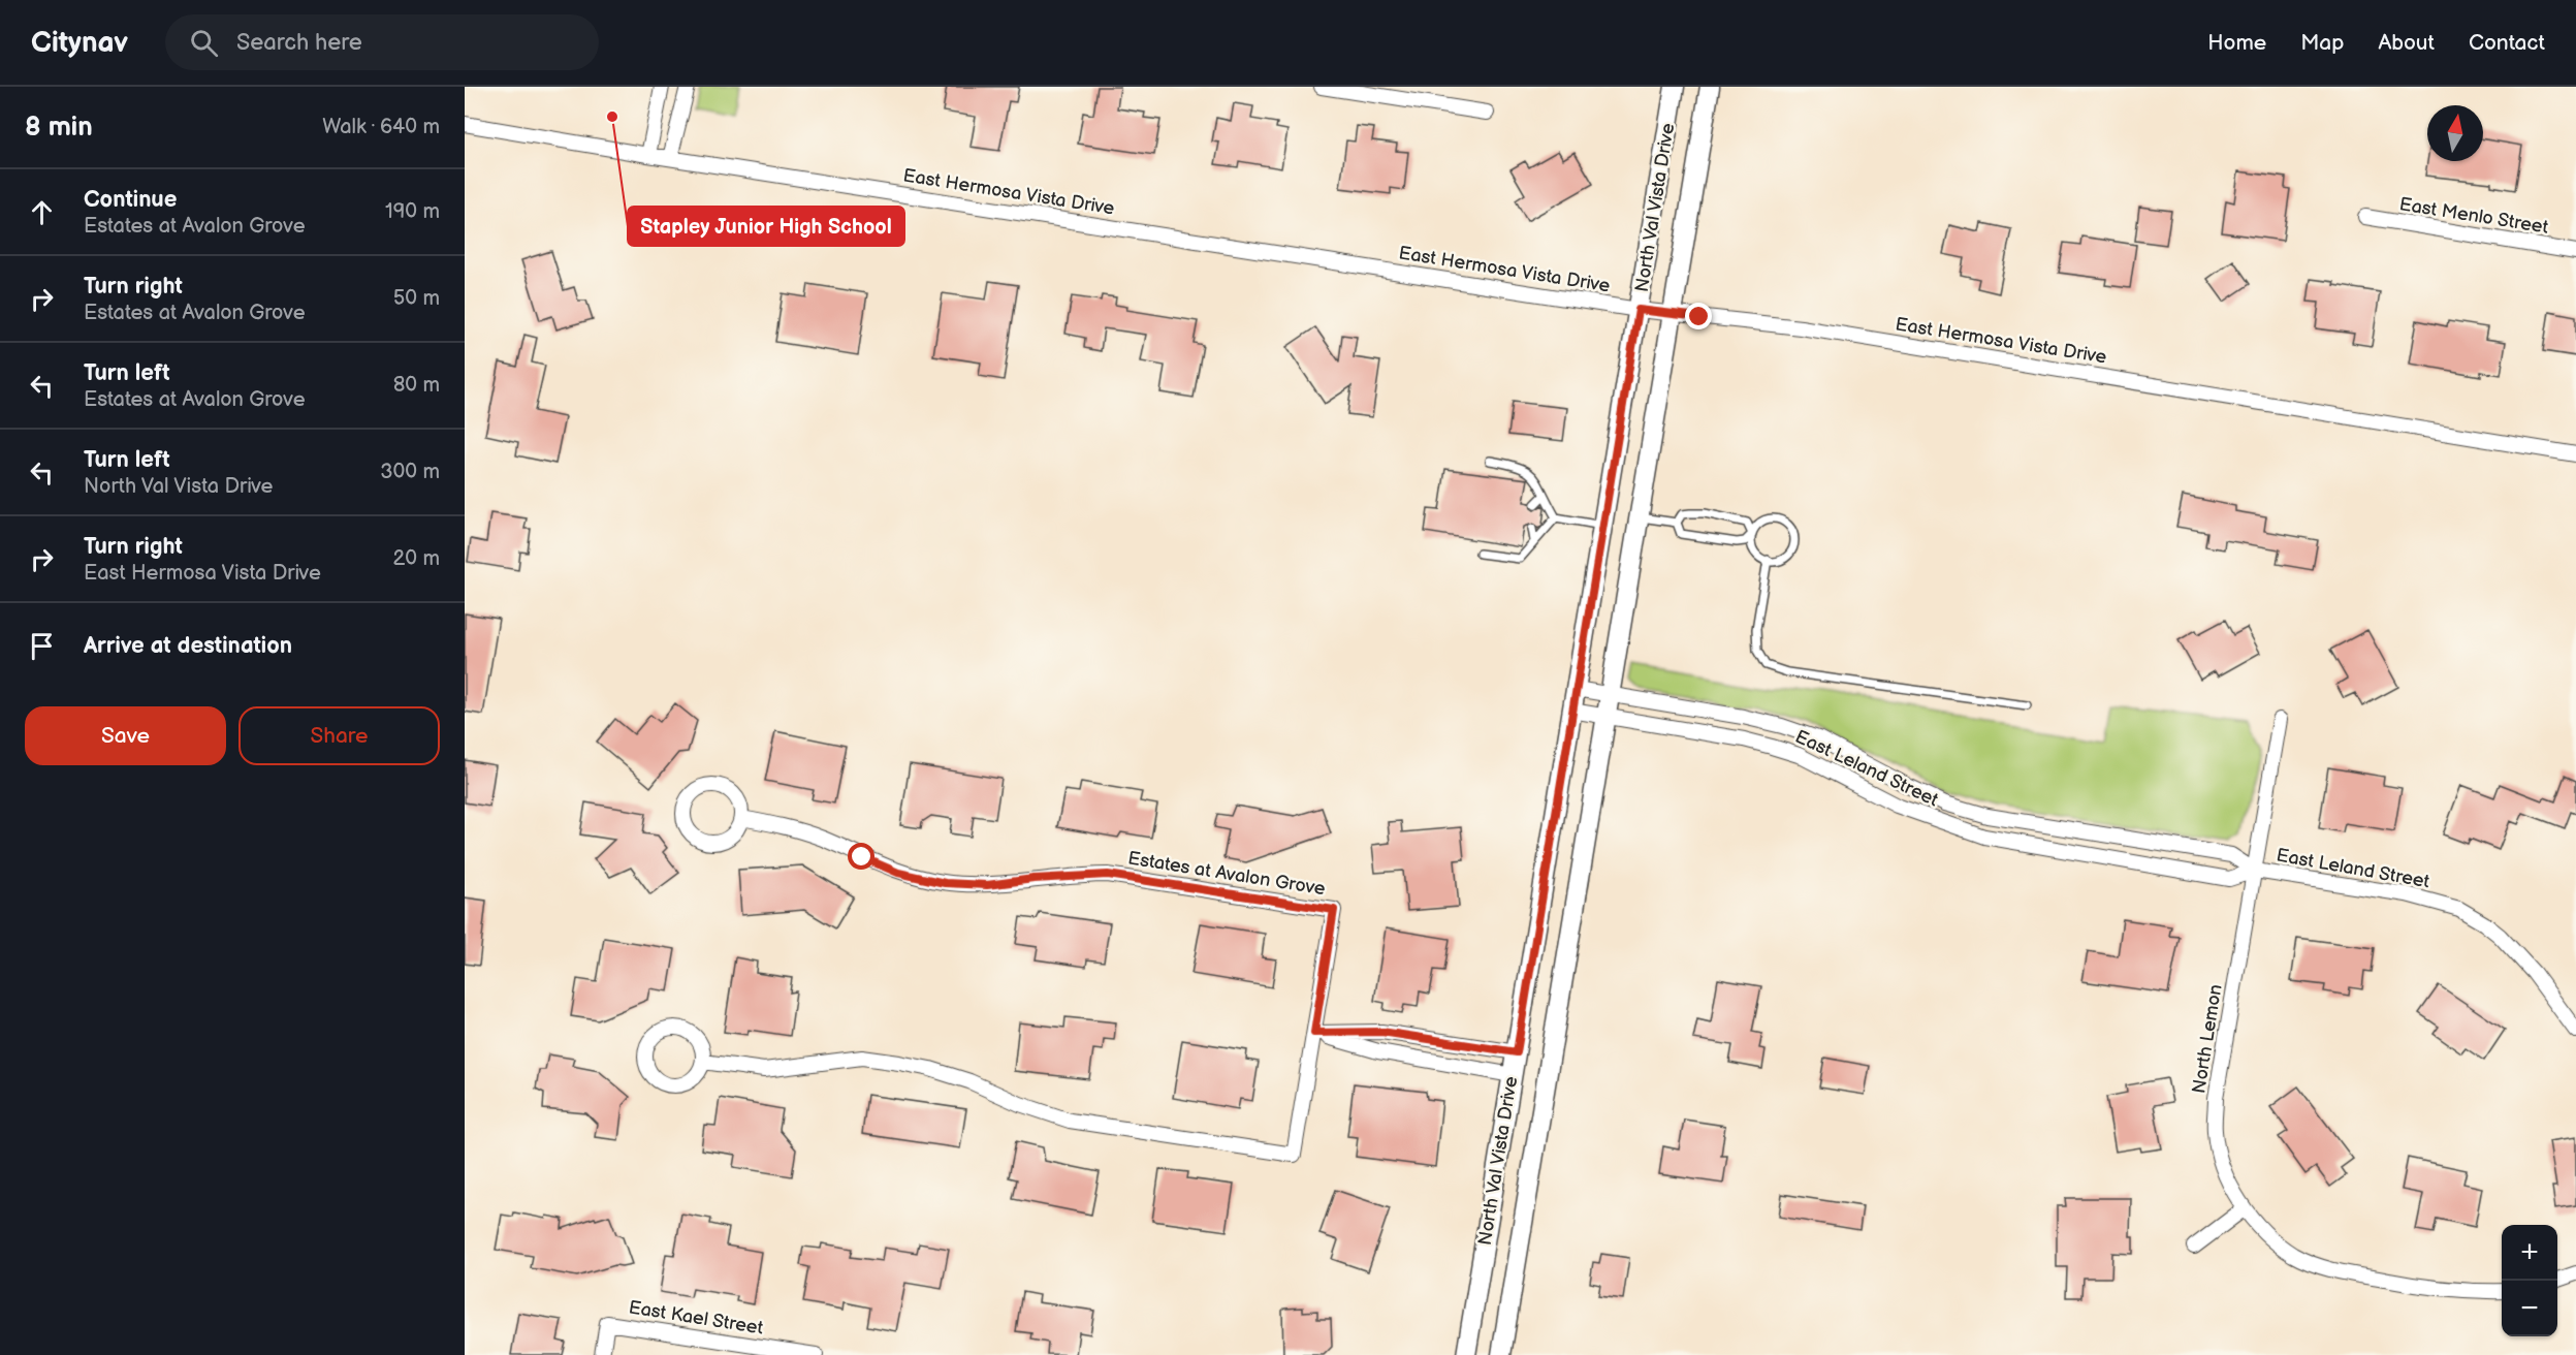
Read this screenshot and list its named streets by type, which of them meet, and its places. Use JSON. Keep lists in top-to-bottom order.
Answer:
{
  "streets": {
    "main road": ["North Val Vista Drive"],
    "street": [
      "East Hermosa Vista Drive",
      "East Menlo Street",
      "East Leland Street",
      "Estates at Avalon Grove",
      "North Lemon",
      "East Kael Street"
    ]
  },
  "crossings": [
    ["East Hermosa Vista Drive", "North Val Vista Drive"],
    ["North Val Vista Drive", "East Leland Street"],
    ["East Leland Street", "North Lemon"]
  ],
  "places": ["Stapley Junior High School"],
  "north": "top",
  "page": {
    "header": "Citynav",
    "search": "Search here",
    "nav": [
      "Home",
      "Map",
      "About",
      "Contact"
    ],
    "heading": ["8 min", "Walk · 640 m"],
    "list": [
      ["Continue", "Estates at Avalon Grove", "190 m"],
      ["Turn right", "Estates at Avalon Grove", "50 m"],
      ["Turn left", "Estates at Avalon Grove", "80 m"],
      ["Turn left", "North Val Vista Drive", "300 m"],
      ["Turn right", "East Hermosa Vista Drive", "20 m"],
      "Arrive at destination"
    ],
    "buttons": ["Save", "Share"],
    "map_buttons": ["+", "−"]
  }
}
